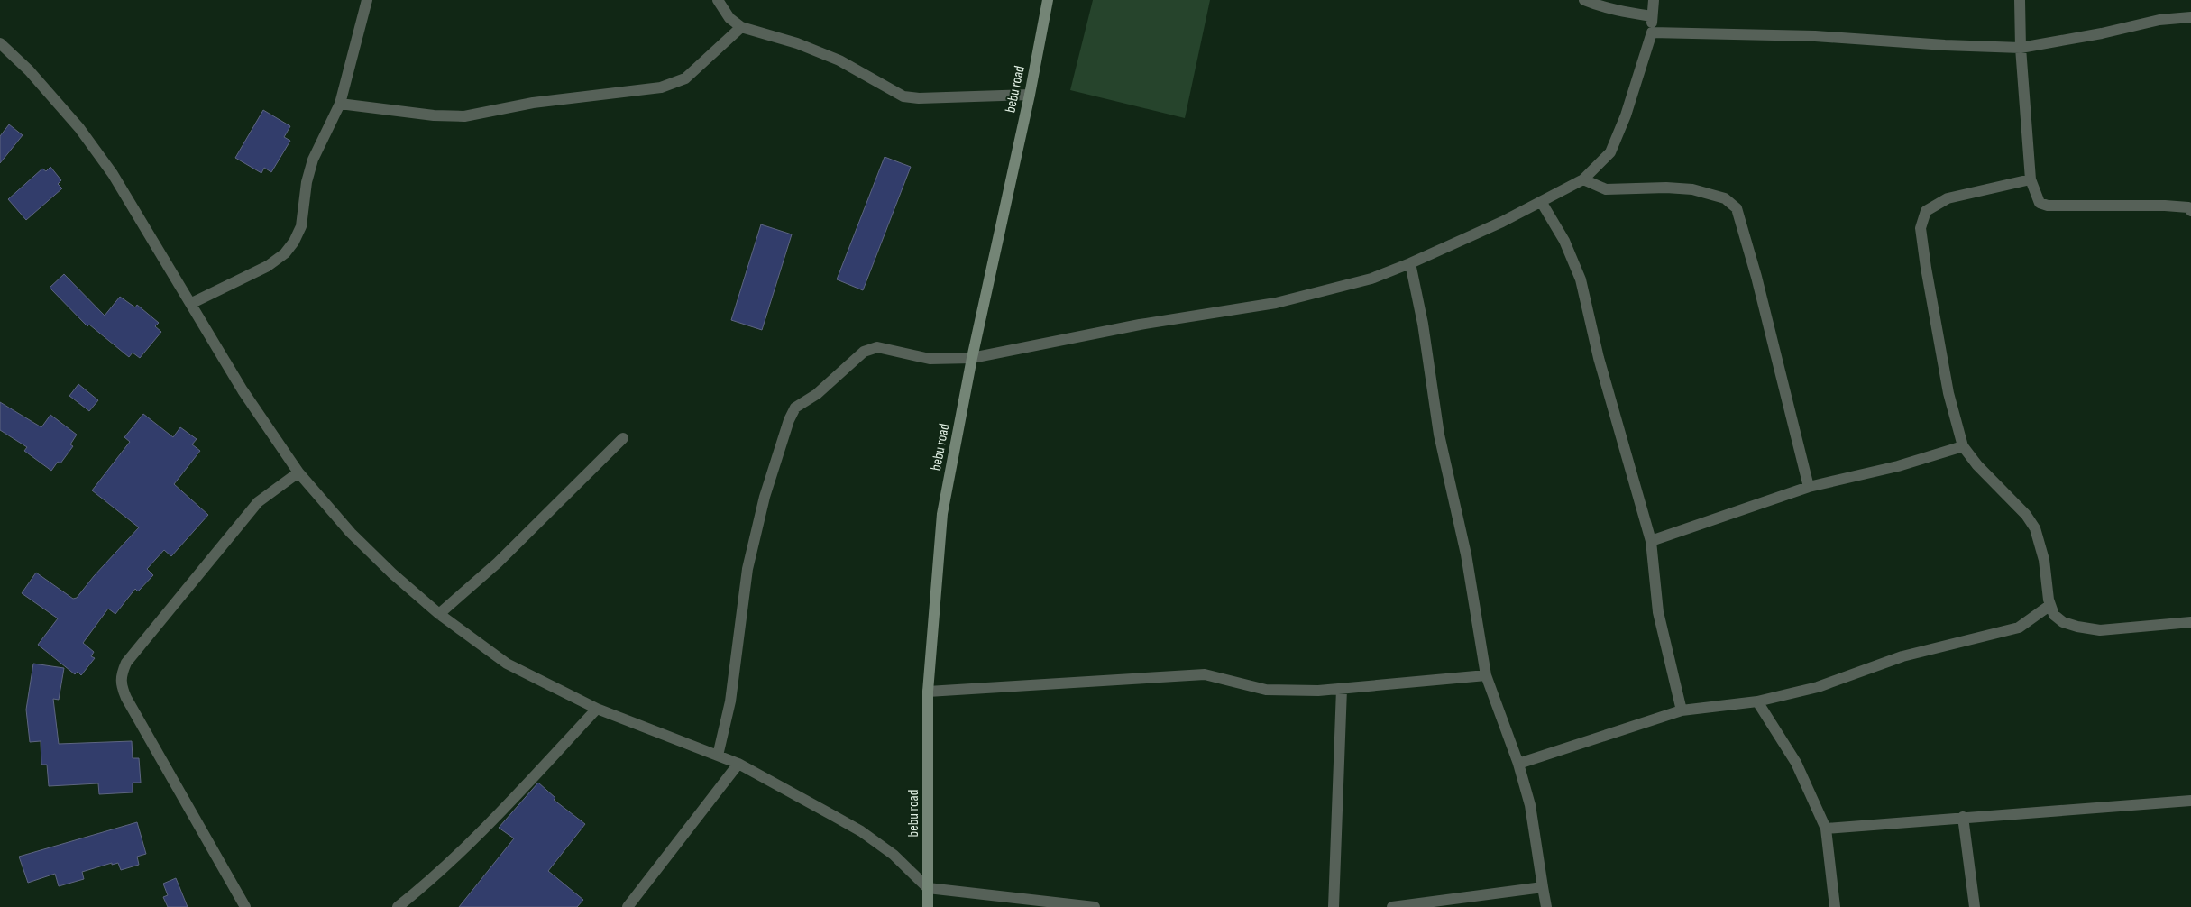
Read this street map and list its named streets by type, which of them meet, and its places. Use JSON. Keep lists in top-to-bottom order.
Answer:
{
  "streets": {
    "street": ["bebu road"]
  }
}
